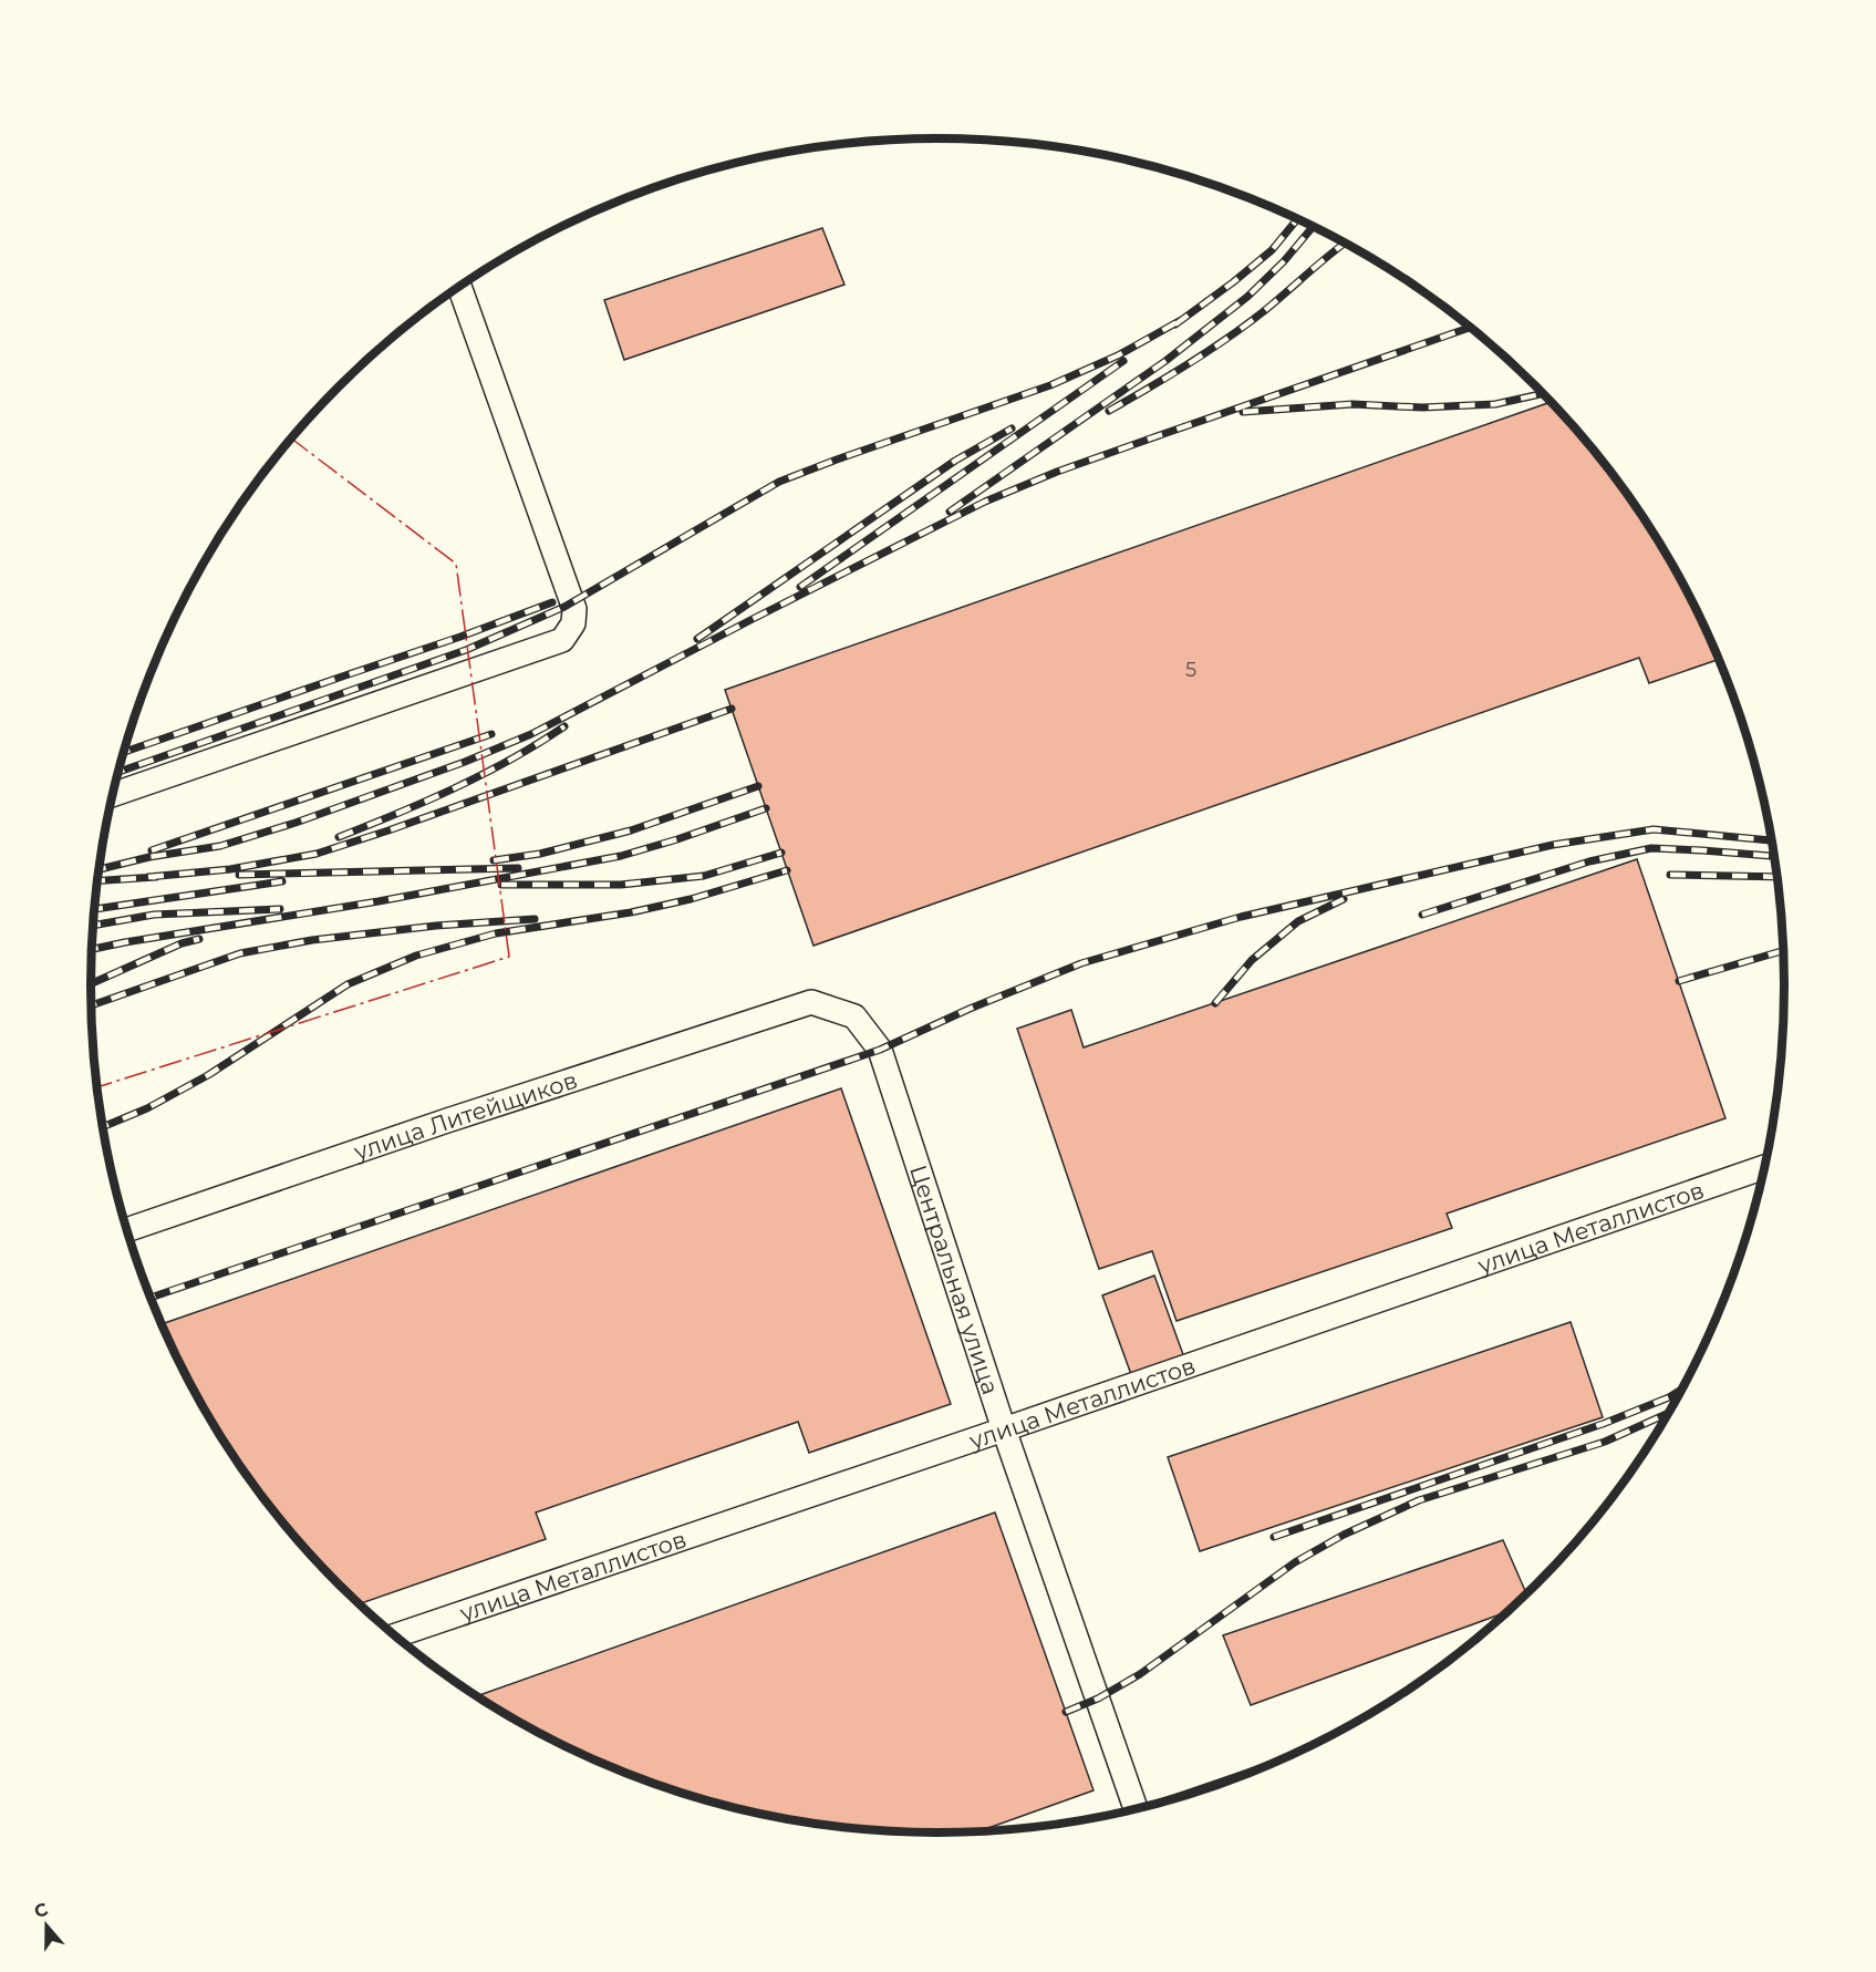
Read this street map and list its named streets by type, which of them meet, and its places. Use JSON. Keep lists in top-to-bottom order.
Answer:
{
  "streets": {
    "street": ["улица Литейщиков", "улица Металлистов", "Центральная улица"]
  },
  "crossings": [
    ["улица Литейщиков", "Центральная улица"],
    ["улица Металлистов", "Центральная улица"]
  ],
  "house_numbers": ["5"],
  "north": "top"
}
